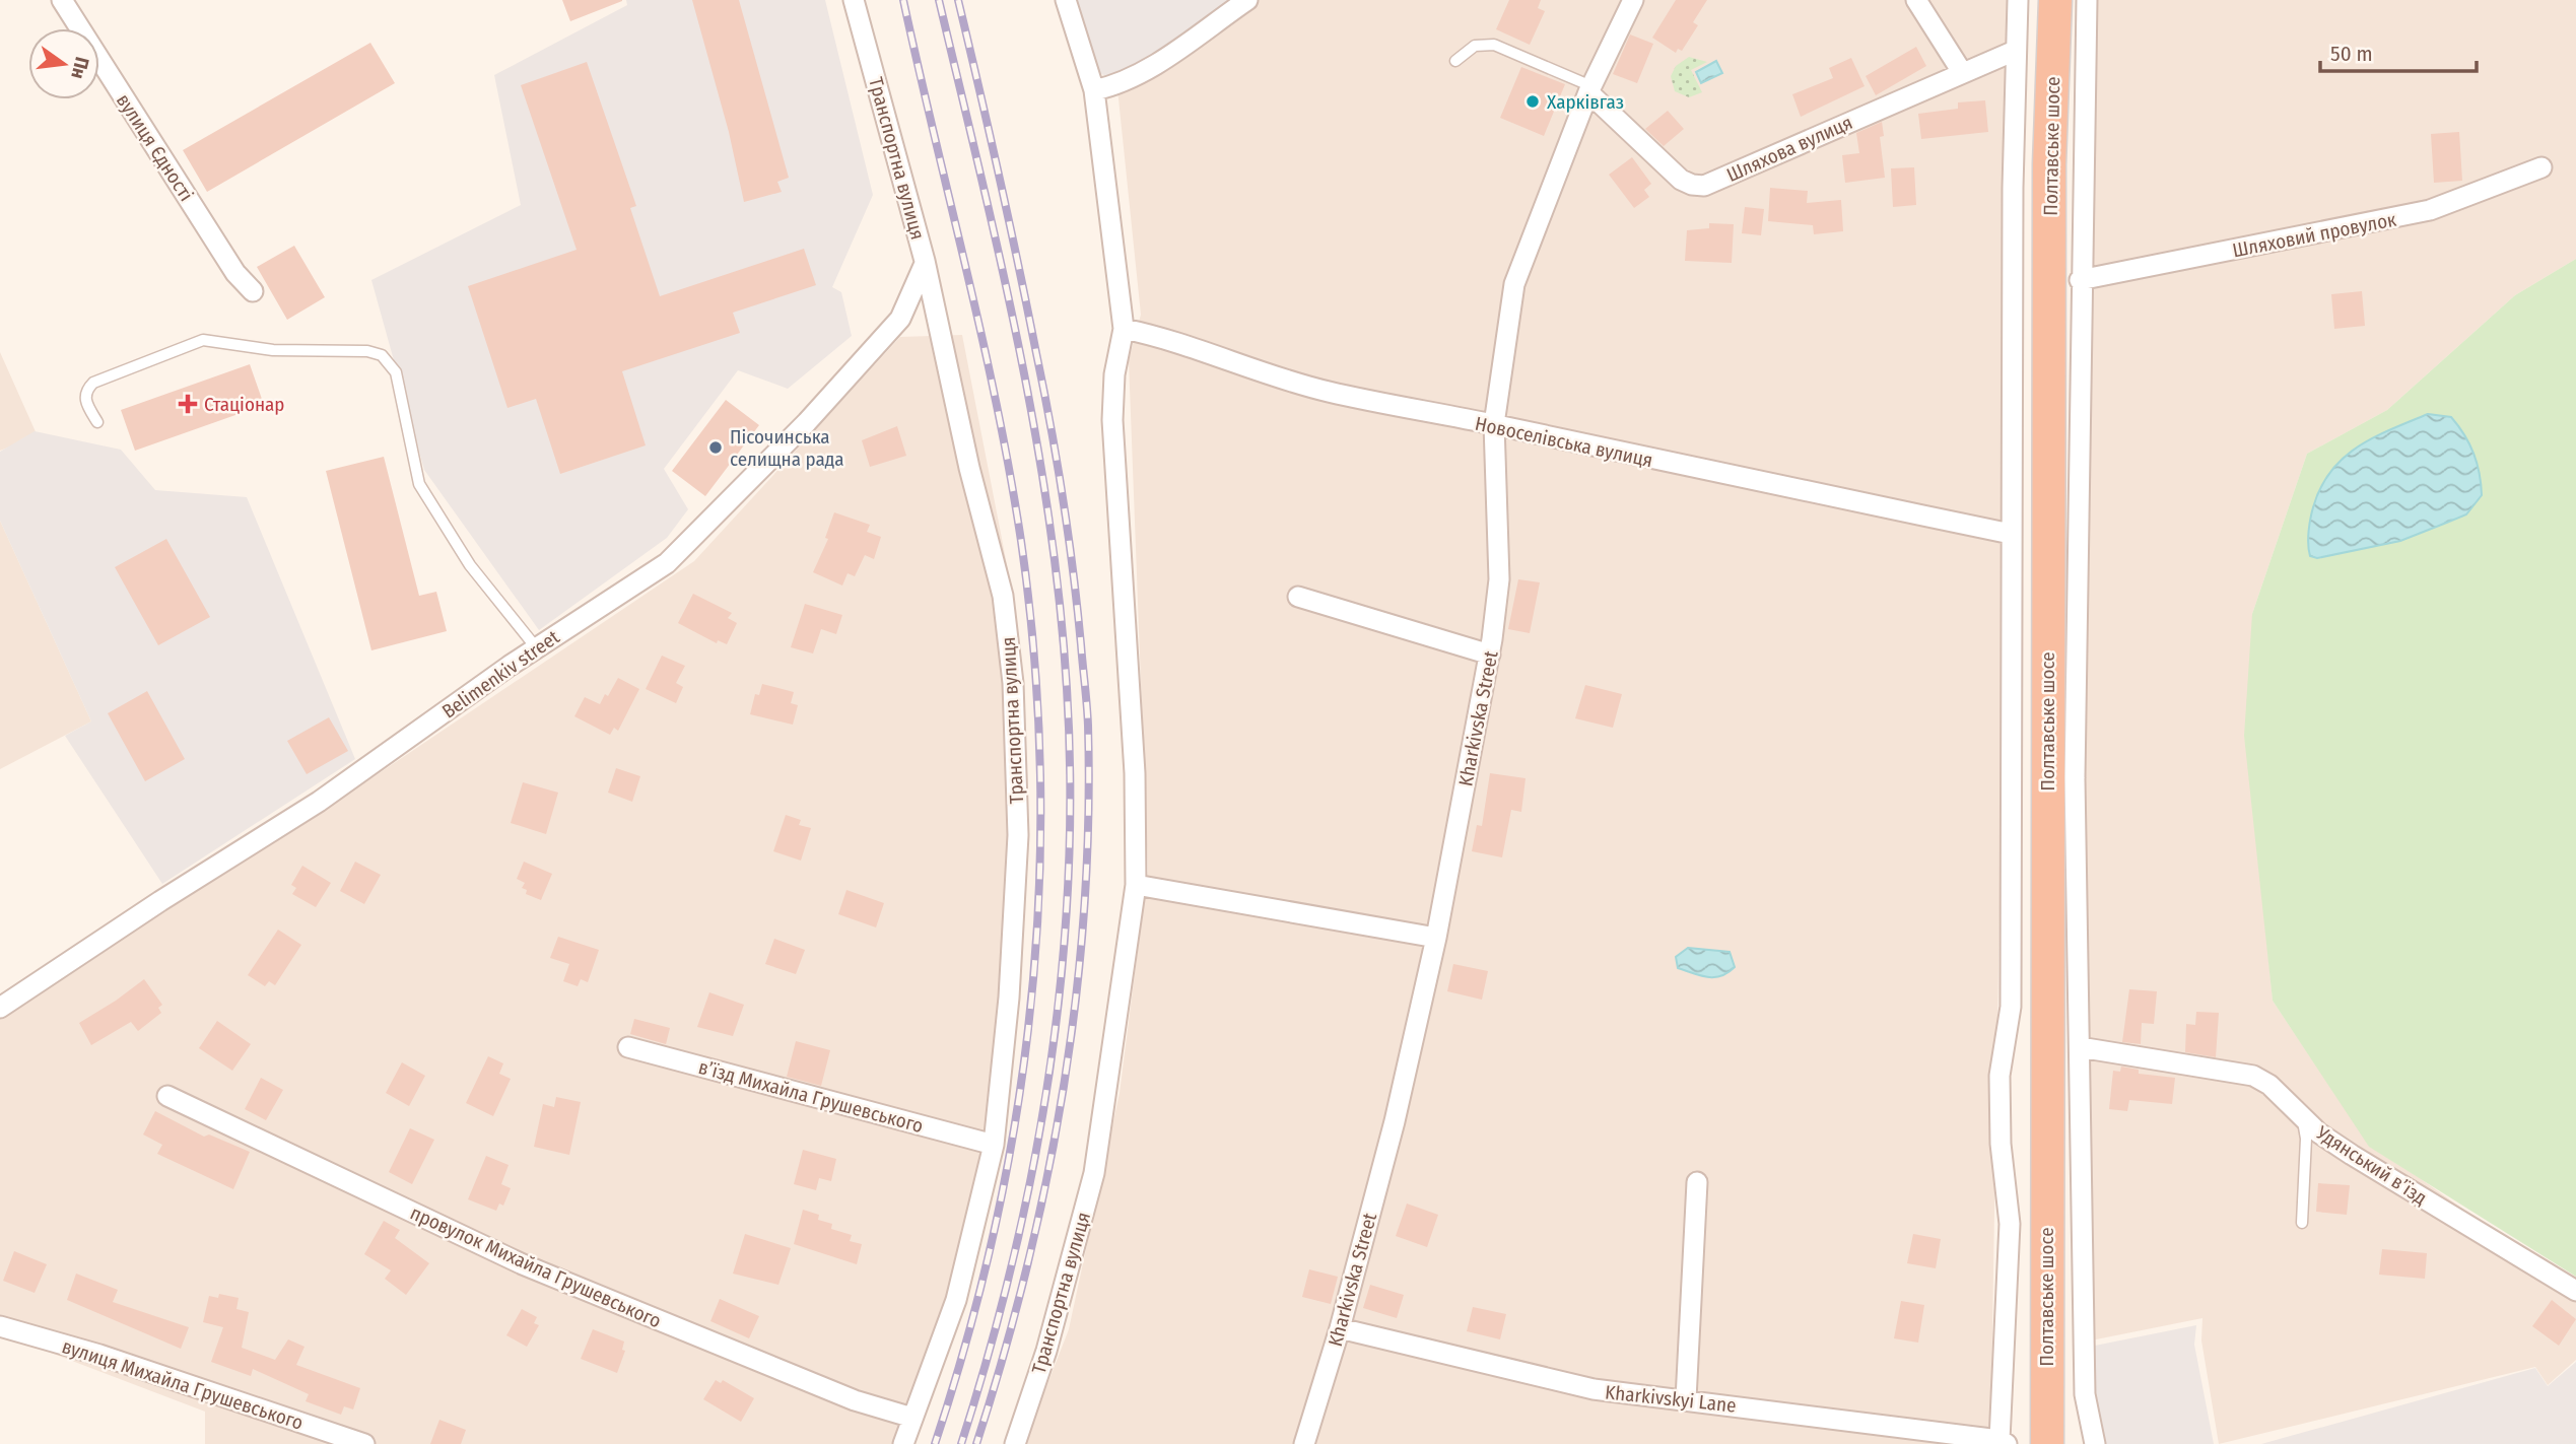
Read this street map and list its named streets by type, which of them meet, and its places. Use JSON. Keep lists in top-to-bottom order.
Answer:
{
  "streets": {
    "highway": ["Полтавське шосе"],
    "street": [
      "вулиця Єдності",
      "Шляхова вулиця",
      "Транспортна вулиця",
      "Шляховий провулок",
      "Новоселівська вулиця",
      "Belimenkiv street",
      "Kharkivska Street",
      "в’їзд Михайла Грушевського",
      "Удянський в’їзд",
      "провулок Михайла Грушевського",
      "вулиця Михайла Грушевського",
      "Kharkivskyi Lane"
    ]
  },
  "crossings": [
    ["Шляхова вулиця", "Kharkivska Street"],
    ["Транспортна вулиця", "Новоселівська вулиця"],
    ["Транспортна вулиця", "Belimenkiv street"],
    ["Транспортна вулиця", "в’їзд Михайла Грушевського"],
    ["Транспортна вулиця", "провулок Михайла Грушевського"],
    ["Новоселівська вулиця", "Kharkivska Street"],
    ["Kharkivska Street", "Kharkivskyi Lane"]
  ],
  "places": {
    "other": ["Харківгаз", "Пісочинська селищна рада"],
    "health": ["Стаціонар"]
  },
  "scale_bar": "50 m",
  "north": "right"
}
